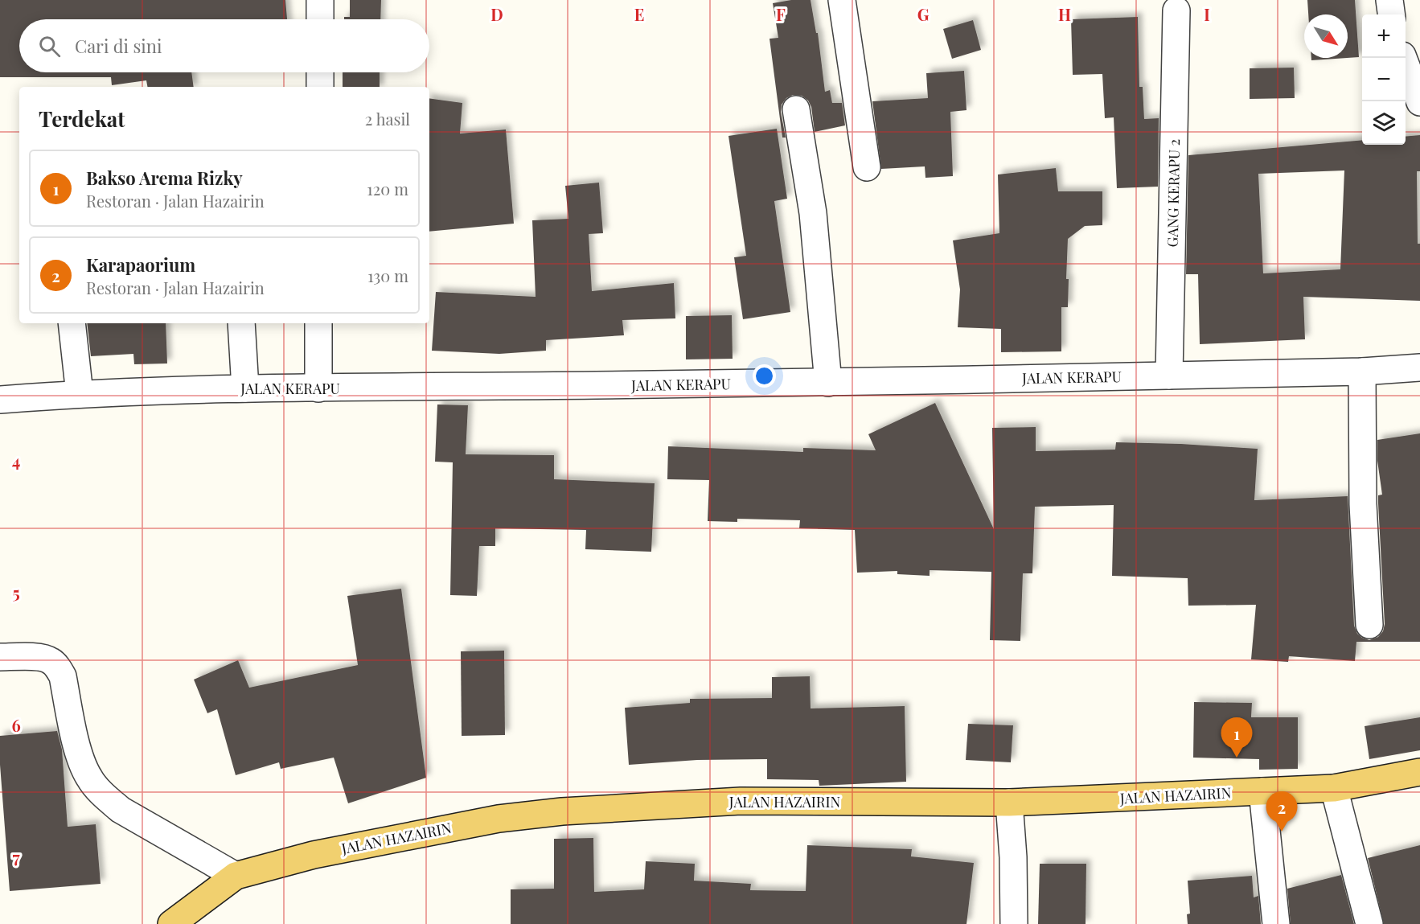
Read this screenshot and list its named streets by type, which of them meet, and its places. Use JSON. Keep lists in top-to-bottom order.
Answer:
{
  "streets": {
    "main road": ["JALAN HAZAIRIN"],
    "street": ["GANG KERAPU 2", "JALAN KERAPU"]
  },
  "crossings": [
    ["GANG KERAPU 2", "JALAN KERAPU"]
  ],
  "north": "bottom right",
  "page": {
    "map_buttons": ["+", "−"],
    "search": "Cari di sini",
    "heading": ["Terdekat", "2 hasil"],
    "list": [
      {
        "mark": "1",
        "name": "Bakso Arema Rizky",
        "note": "Restoran · Jalan Hazairin",
        "value": "120 m"
      },
      {
        "mark": "2",
        "name": "Karapaorium",
        "note": "Restoran · Jalan Hazairin",
        "value": "130 m"
      }
    ],
    "pins": ["1", "2"]
  },
  "grid": {
    "columns": [
      "D",
      "E",
      "F",
      "G",
      "H",
      "I"
    ],
    "rows": [
      "4",
      "5",
      "6",
      "7"
    ]
  }
}
